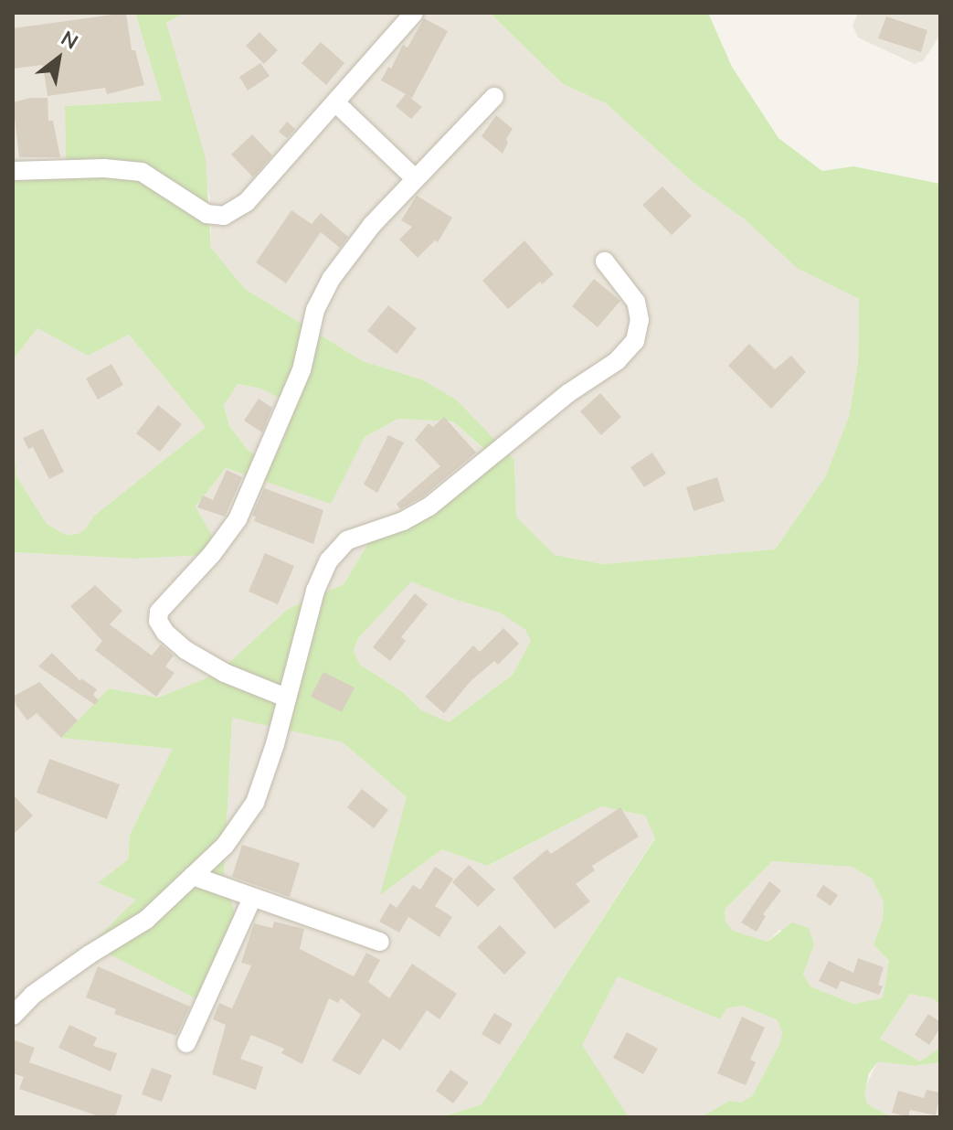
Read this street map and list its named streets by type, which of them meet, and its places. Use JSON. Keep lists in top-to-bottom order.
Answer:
{
  "north": "top right"
}
